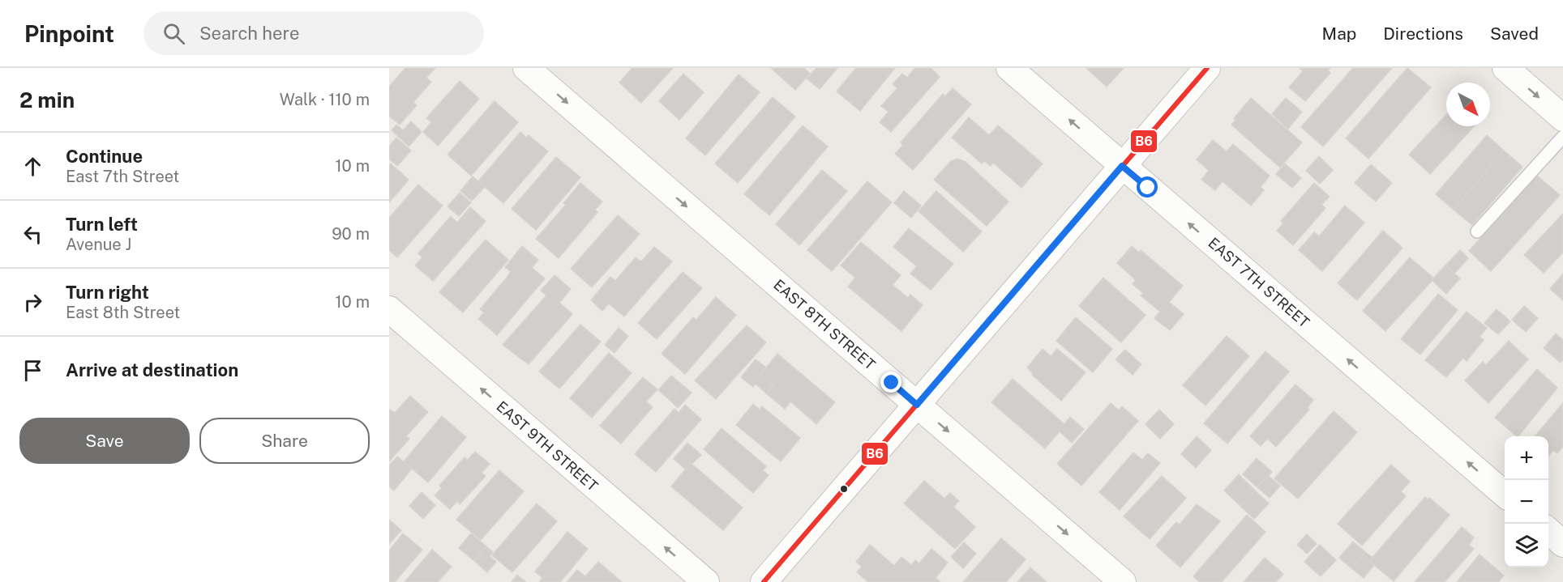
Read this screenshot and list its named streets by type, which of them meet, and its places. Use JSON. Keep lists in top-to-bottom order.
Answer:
{
  "streets": {
    "street": ["EAST 7TH STREET", "EAST 8TH STREET", "EAST 9TH STREET"]
  },
  "one_way": ["EAST 7TH STREET", "EAST 8TH STREET", "EAST 9TH STREET"],
  "lines": ["transit line B6"],
  "north": "bottom right",
  "page": {
    "header": "Pinpoint",
    "search": "Search here",
    "nav": ["Map", "Directions", "Saved"],
    "heading": ["2 min", "Walk · 110 m"],
    "list": [
      ["Continue", "East 7th Street", "10 m"],
      ["Turn left", "Avenue J", "90 m"],
      ["Turn right", "East 8th Street", "10 m"],
      "Arrive at destination"
    ],
    "buttons": ["Save", "Share"],
    "map_buttons": ["+", "−"]
  }
}
